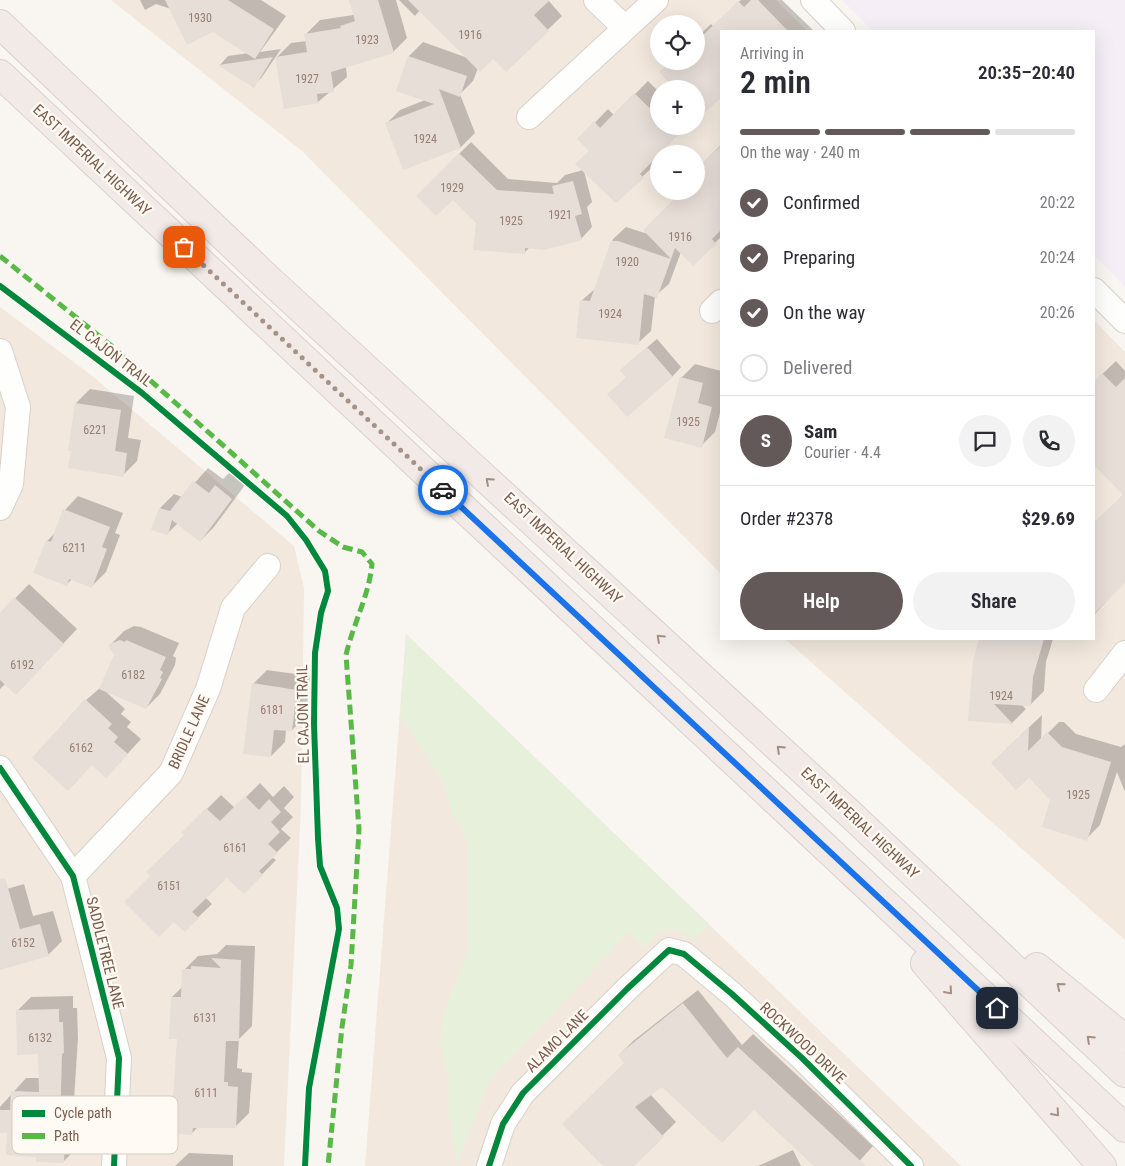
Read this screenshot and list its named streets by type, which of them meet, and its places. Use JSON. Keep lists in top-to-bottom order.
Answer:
{
  "streets": {
    "highway": ["EAST IMPERIAL HIGHWAY"],
    "street": [
      "BRIDLE LANE",
      "SADDLETREE LANE",
      "ALAMO LANE",
      "ROCKWOOD DRIVE"
    ],
    "cycle path": ["EL CAJON TRAIL"]
  },
  "crossings": [
    ["BRIDLE LANE", "SADDLETREE LANE"],
    ["ALAMO LANE", "ROCKWOOD DRIVE"]
  ],
  "house_numbers": [
    "1930",
    "1916",
    "1923",
    "1927",
    "1924",
    "1929",
    "1921",
    "1925",
    "1916",
    "1920",
    "1924",
    "1925",
    "6221",
    "6211",
    "6192",
    "6182",
    "1924",
    "6181",
    "6162",
    "1925",
    "6161",
    "6151",
    "6152",
    "6131",
    "6132",
    "6111"
  ],
  "legend": ["Cycle path", "Path"],
  "page": {
    "map_buttons": ["+", "−"],
    "heading": ["2 min", "Arriving in", "20:35–20:40"],
    "panel": [
      "Sam",
      "Courier · 4.4",
      "Order #2378",
      "$29.69"
    ],
    "bar": "On the way · 240 m",
    "list": [
      ["Confirmed", "20:22"],
      ["Preparing", "20:24"],
      ["On the way", "20:26"],
      "Delivered"
    ],
    "round": "S",
    "buttons": ["Help", "Share"]
  }
}
